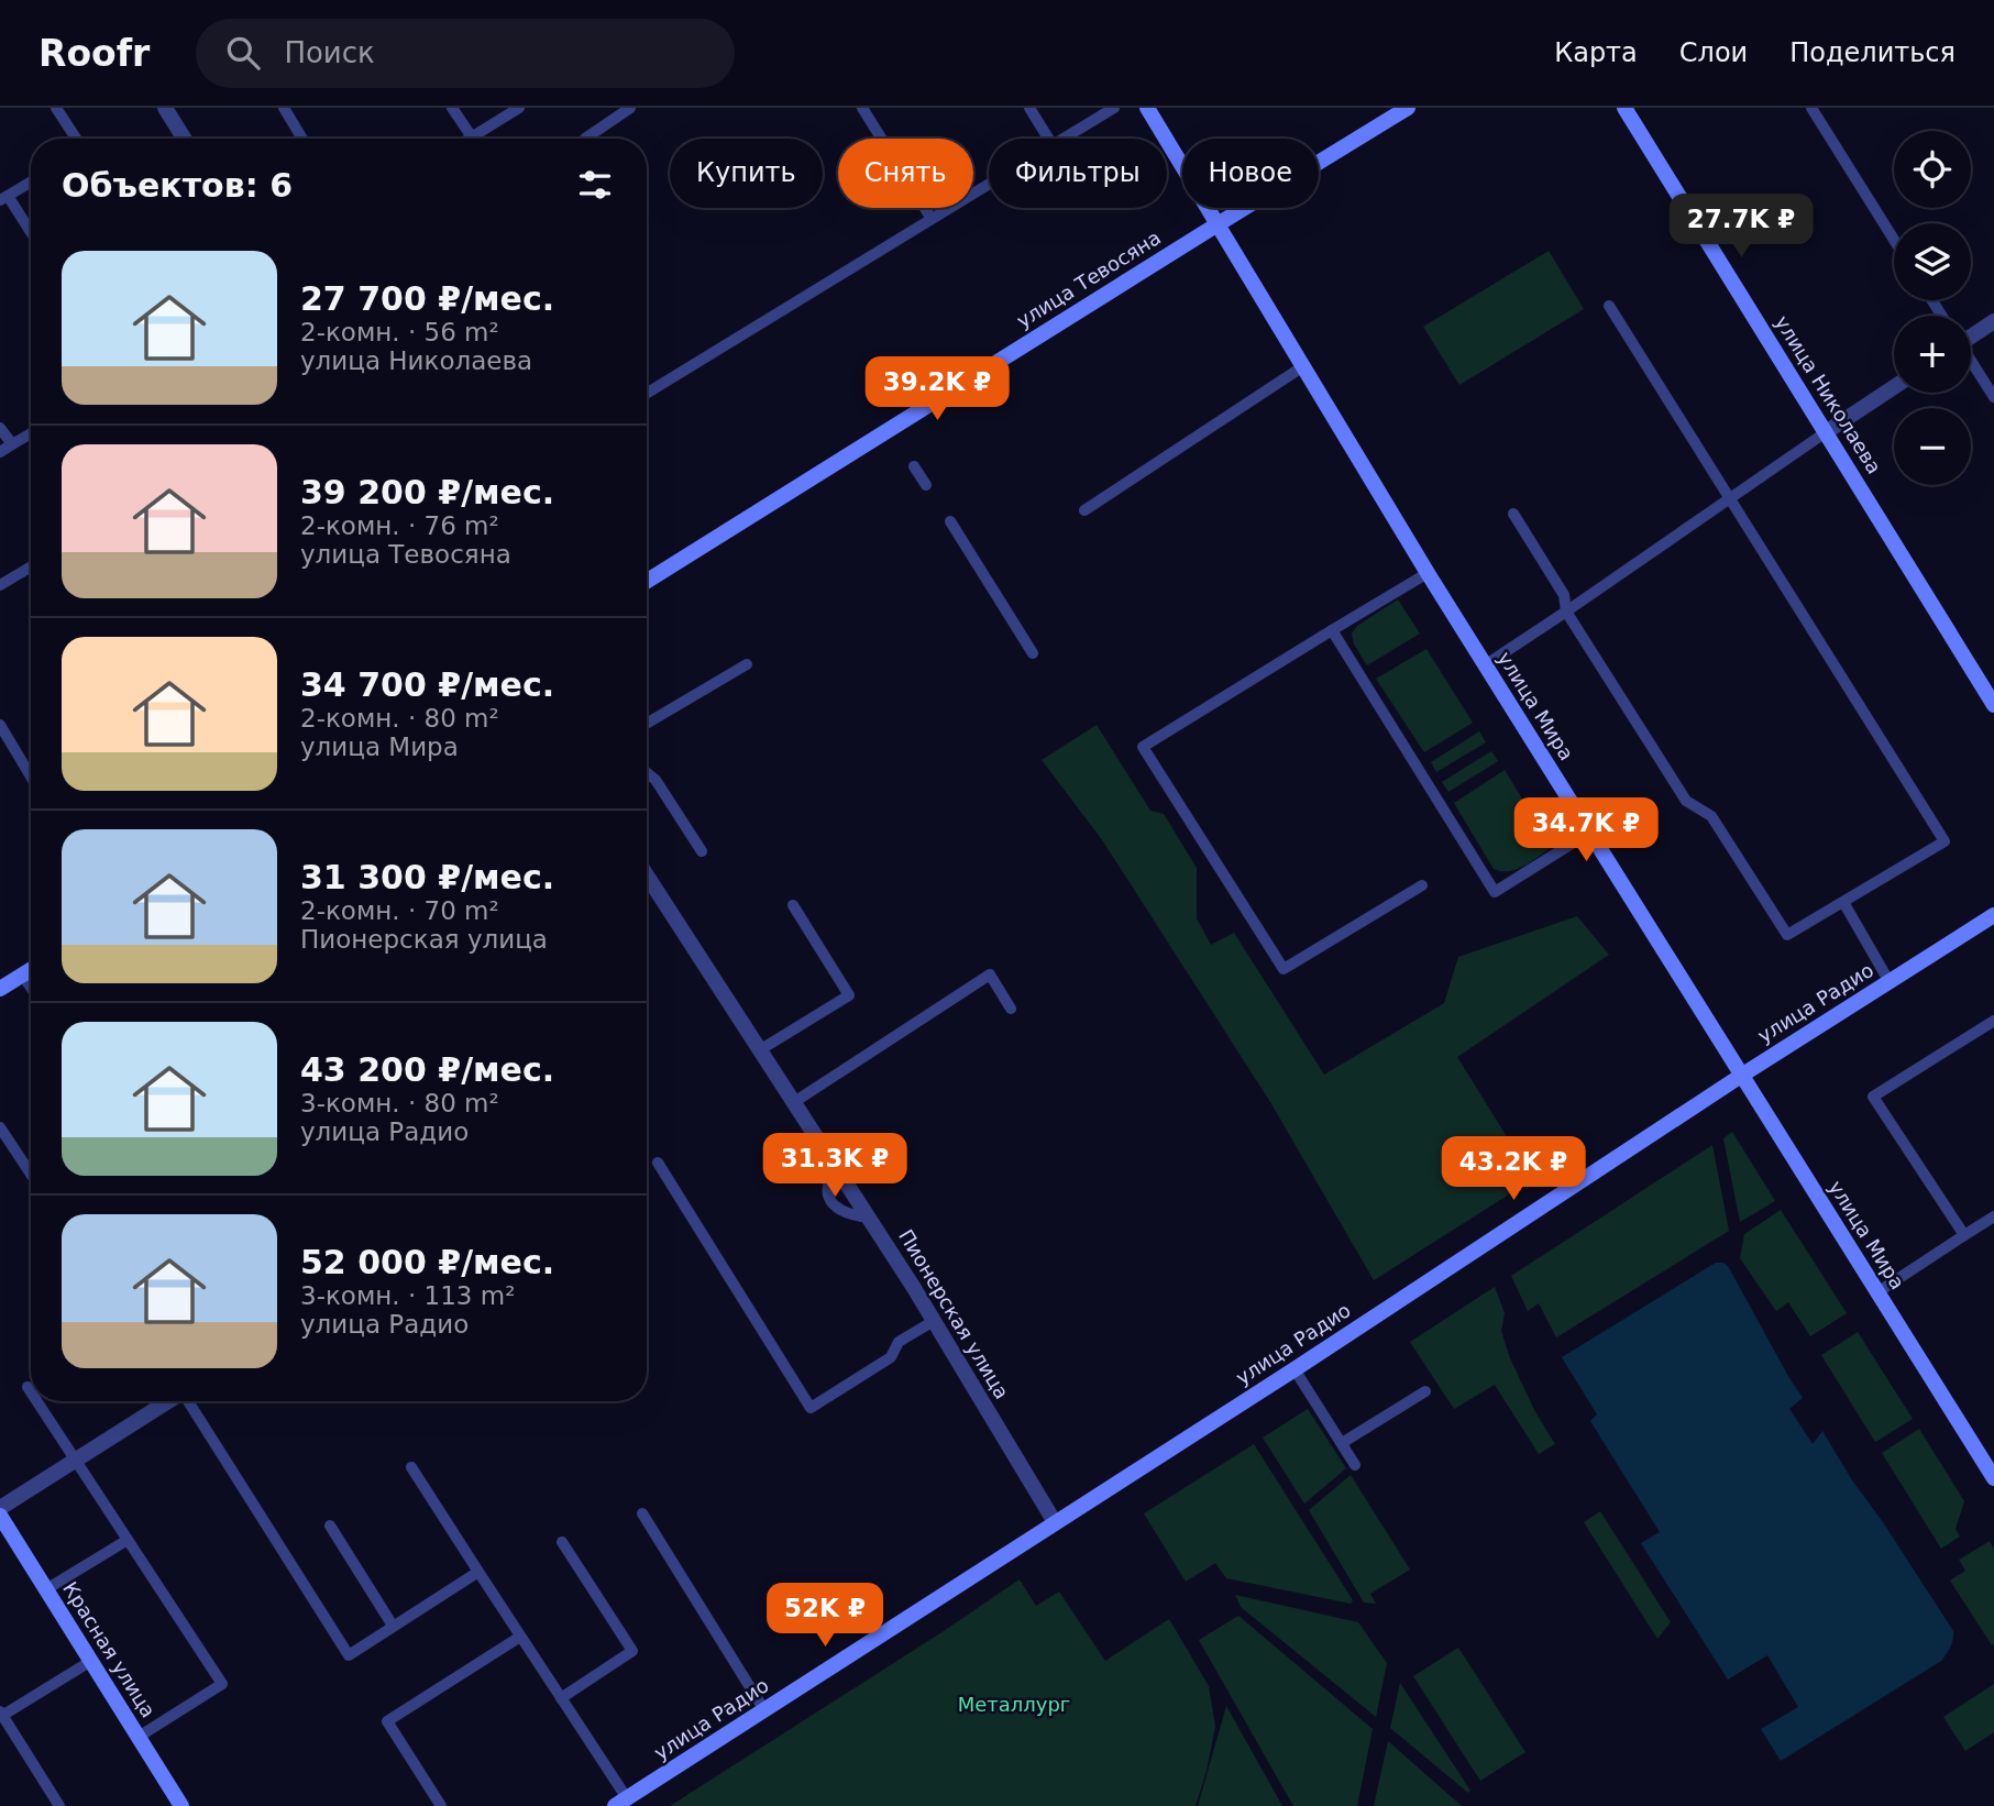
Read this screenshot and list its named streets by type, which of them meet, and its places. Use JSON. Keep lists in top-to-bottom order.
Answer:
{
  "streets": {
    "main road": [
      "улица Тевосяна",
      "улица Николаева",
      "улица Мира",
      "улица Радио",
      "Красная улица"
    ],
    "street": ["Пионерская улица"]
  },
  "crossings": [
    ["улица Тевосяна", "улица Мира"],
    ["улица Мира", "улица Радио"],
    ["улица Радио", "Пионерская улица"]
  ],
  "parks": ["Металлург"],
  "page": {
    "header": "Roofr",
    "search": "Поиск",
    "nav": ["Карта", "Слои", "Поделиться"],
    "map_buttons": ["+", "−"],
    "chip": [
      "Купить",
      "Снять",
      "Фильтры",
      "Новое"
    ],
    "heading": "Объектов: 6",
    "price": [
      "27.7K ₽",
      "39.2K ₽",
      "34.7K ₽",
      "31.3K ₽",
      "43.2K ₽",
      "52K ₽"
    ],
    "list": [
      {
        "name": "27 700 ₽/мес.",
        "note": "2-комн. · 56 m² · улица Николаева"
      },
      {
        "name": "39 200 ₽/мес.",
        "note": "2-комн. · 76 m² · улица Тевосяна"
      },
      {
        "name": "34 700 ₽/мес.",
        "note": "2-комн. · 80 m² · улица Мира"
      },
      {
        "name": "31 300 ₽/мес.",
        "note": "2-комн. · 70 m² · Пионерская улица"
      },
      {
        "name": "43 200 ₽/мес.",
        "note": "3-комн. · 80 m² · улица Радио"
      },
      {
        "name": "52 000 ₽/мес.",
        "note": "3-комн. · 113 m² · улица Радио"
      }
    ]
  }
}
